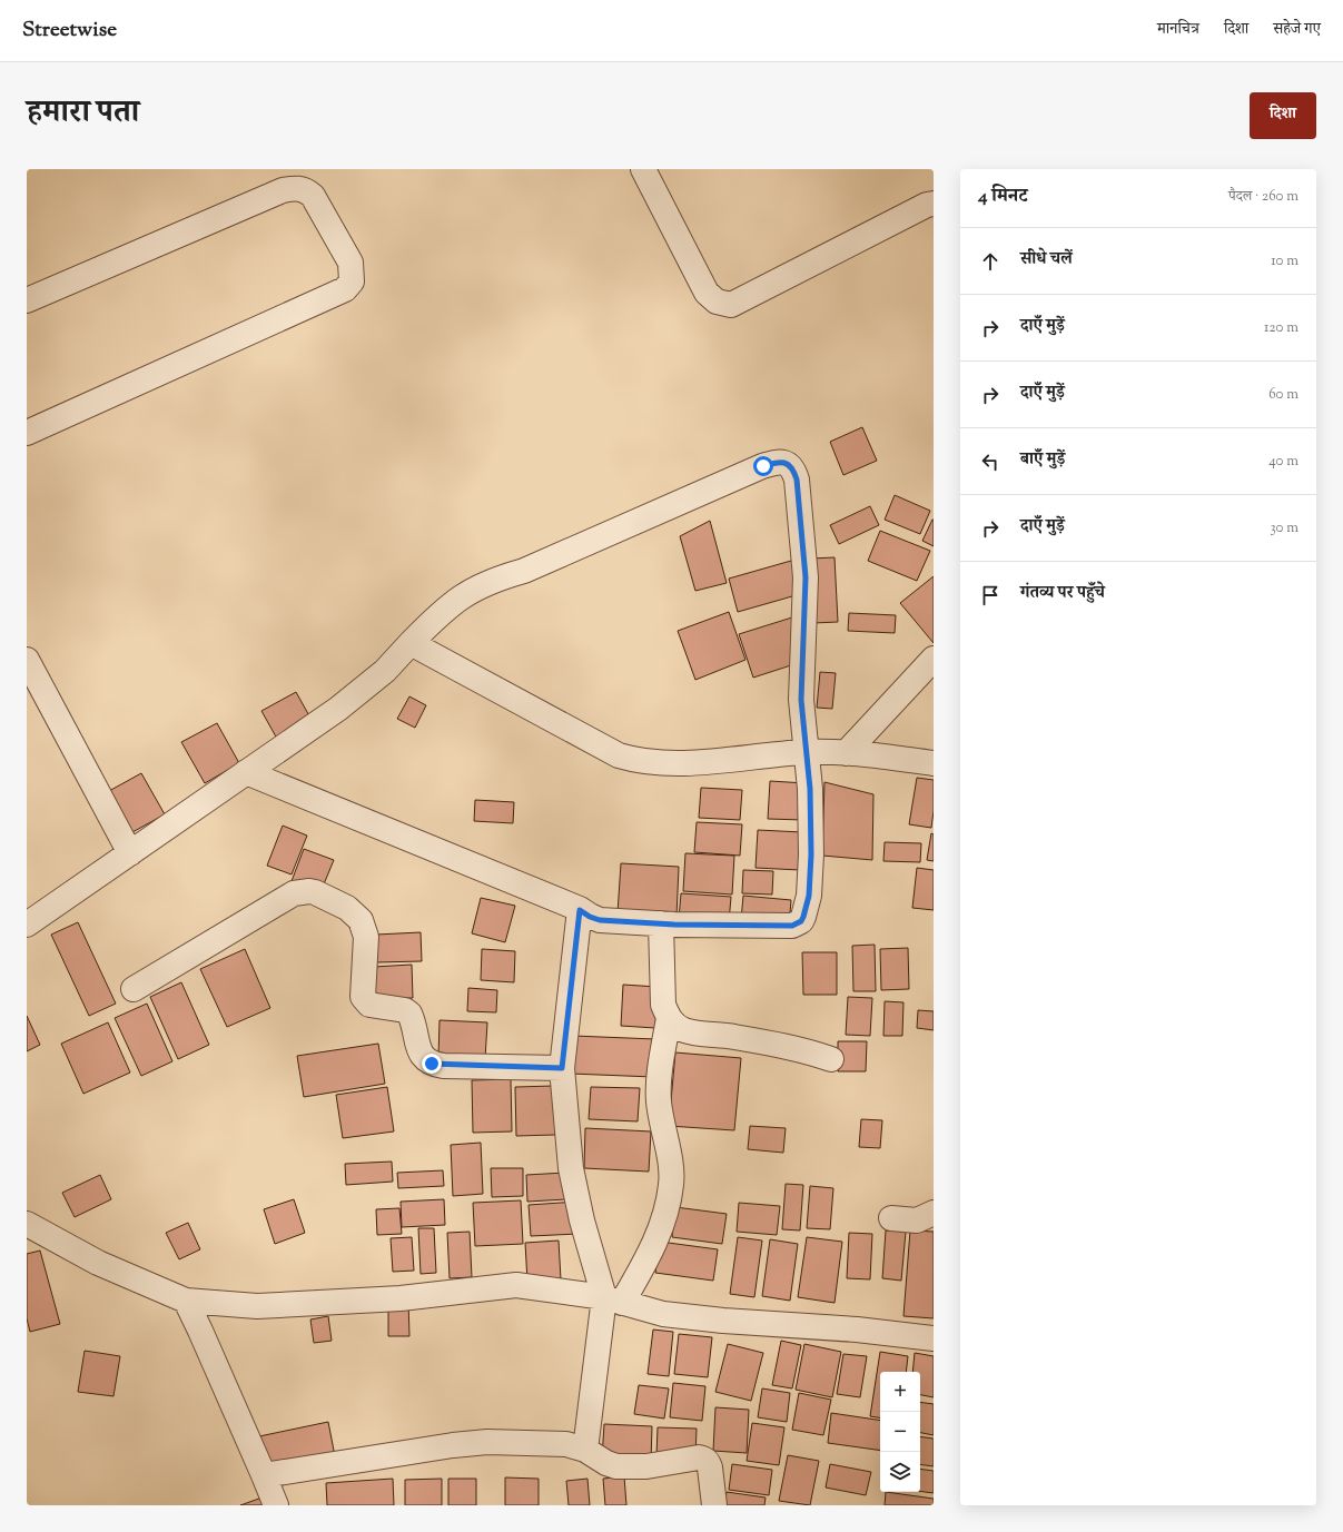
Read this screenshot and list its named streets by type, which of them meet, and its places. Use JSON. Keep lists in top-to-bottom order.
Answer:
{
  "page": {
    "header": "Streetwise",
    "nav": ["मानचित्र", "दिशा", "सहेजे गए"],
    "title": "हमारा पता",
    "buttons": "दिशा",
    "heading": ["4 मिनट", "पैदल · 260 m"],
    "list": [
      ["सीधे चलें", "10 m"],
      ["दाएँ मुड़ें", "120 m"],
      ["दाएँ मुड़ें", "60 m"],
      ["बाएँ मुड़ें", "40 m"],
      ["दाएँ मुड़ें", "30 m"],
      "गंतव्य पर पहुँचे"
    ],
    "map_buttons": ["+", "−"]
  }
}
